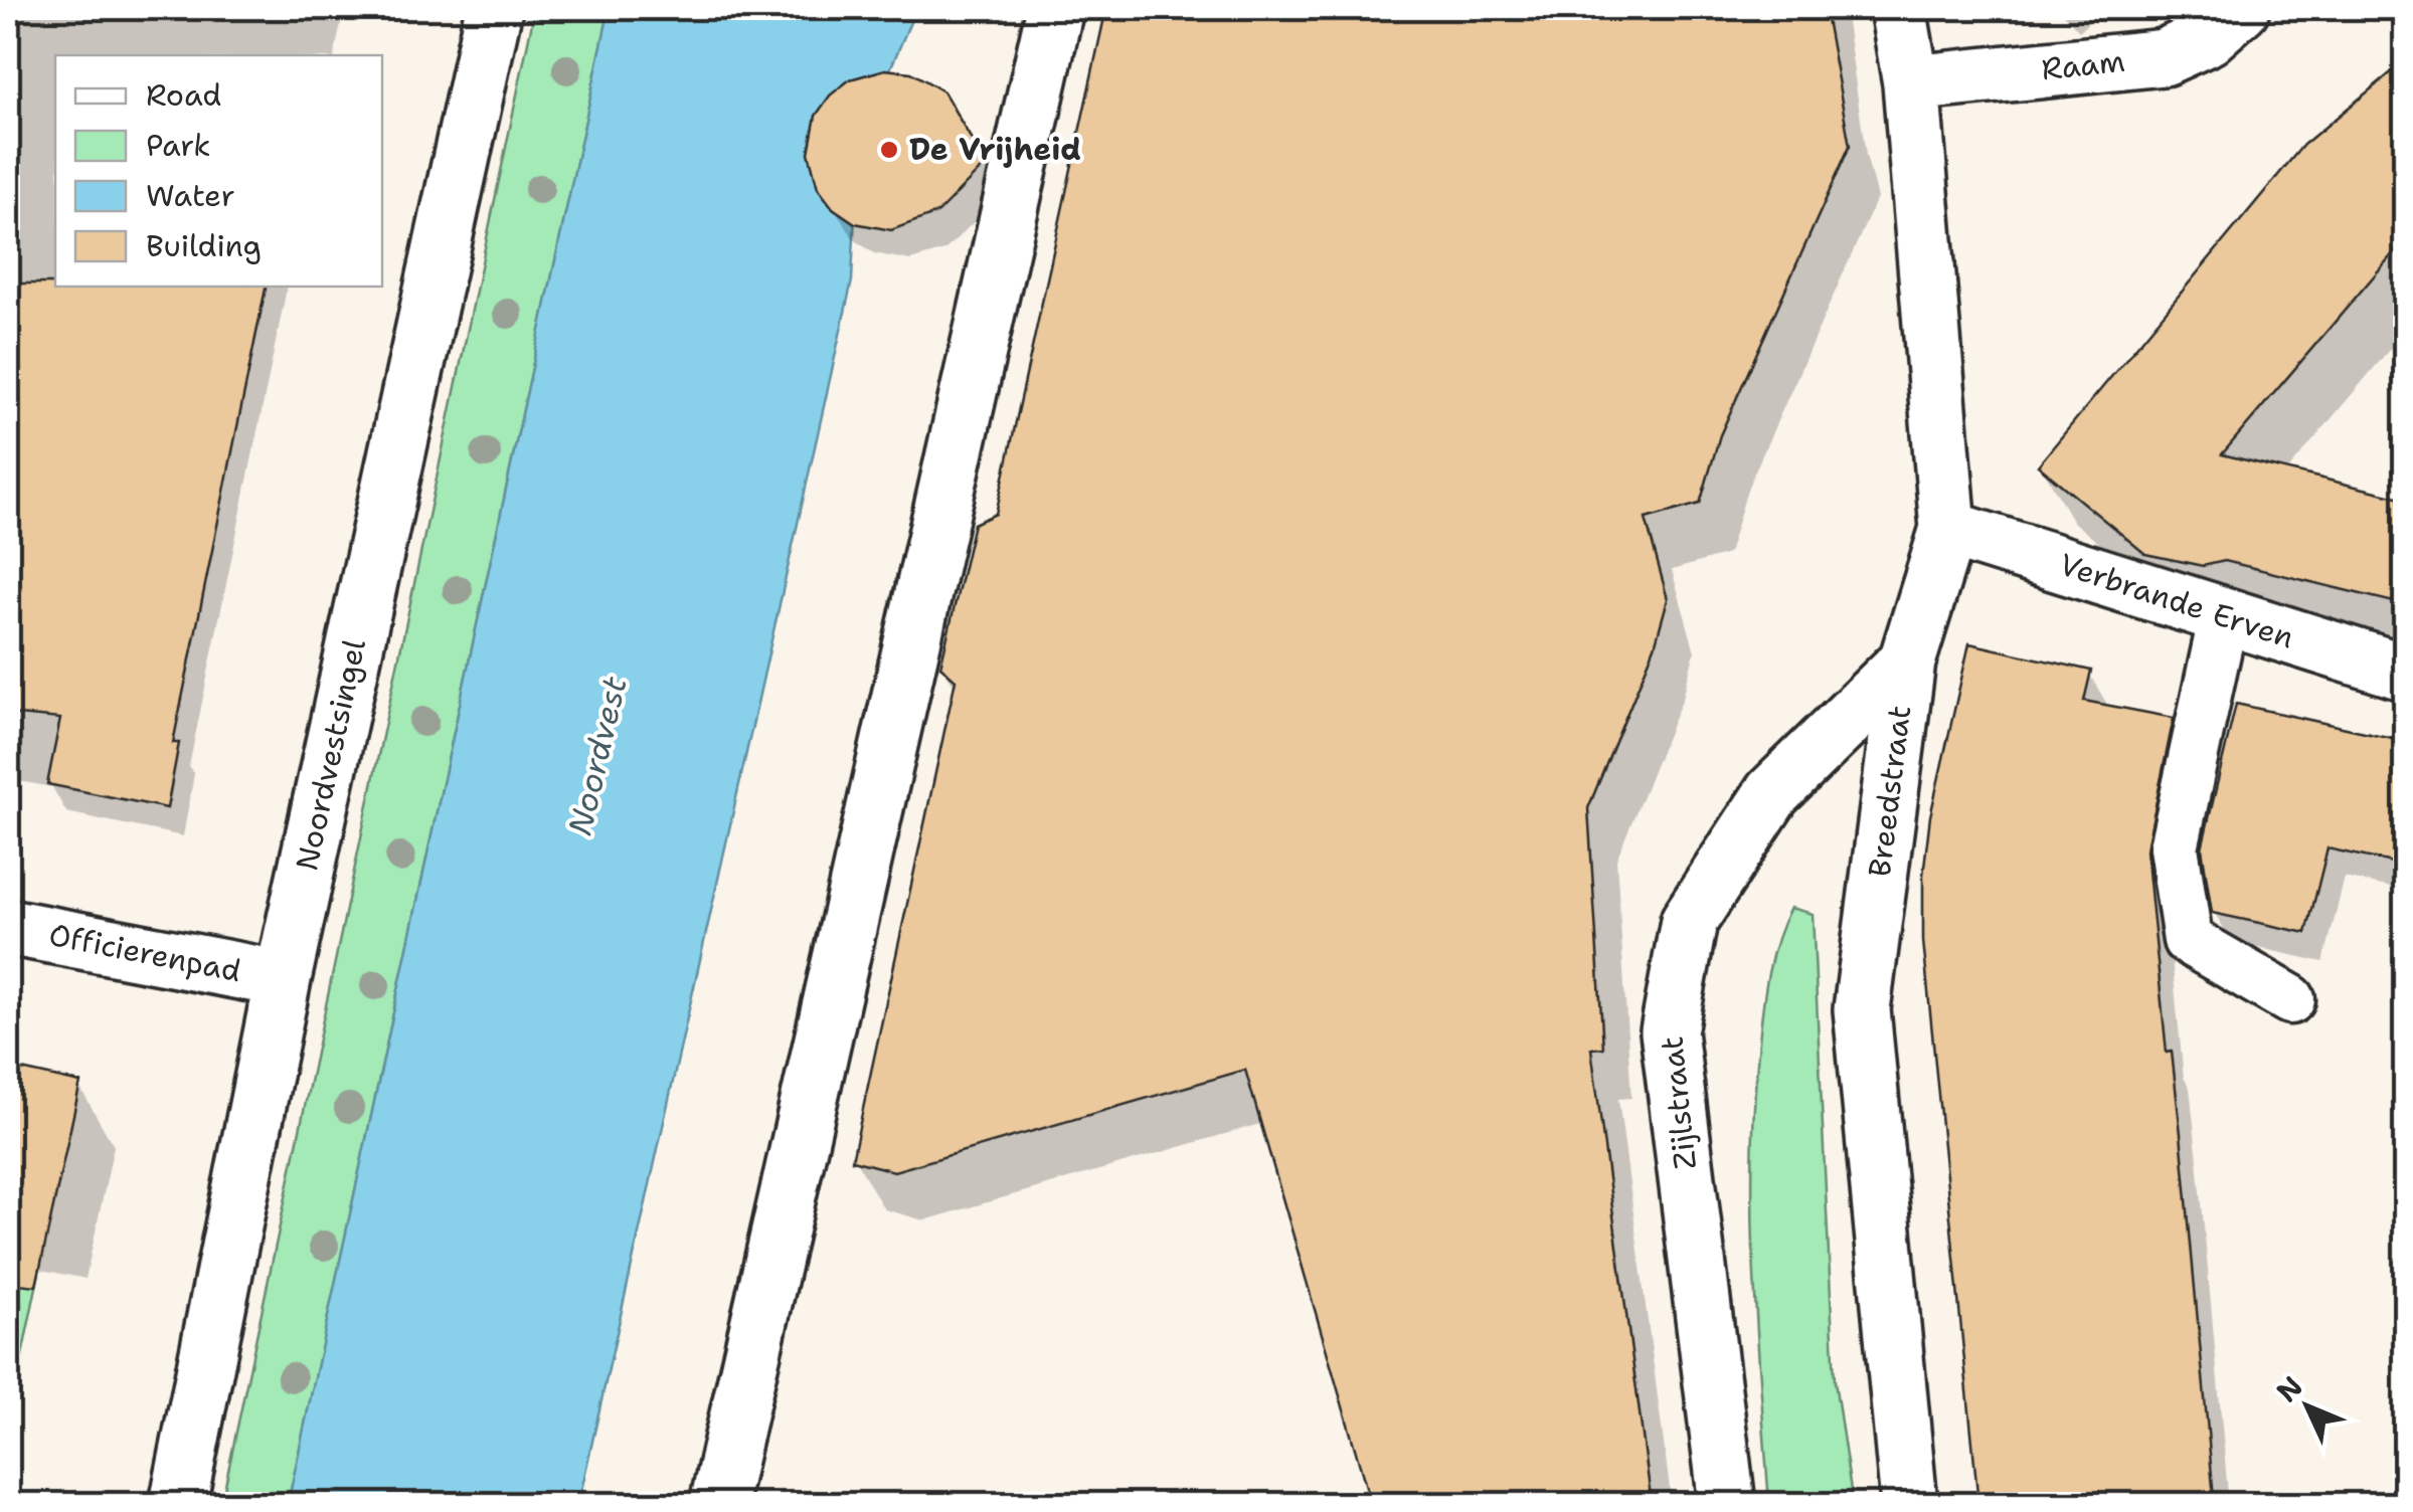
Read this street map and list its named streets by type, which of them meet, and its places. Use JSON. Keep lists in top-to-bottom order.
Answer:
{
  "streets": {
    "street": [
      "Raam",
      "Verbrande Erven",
      "Noordvestsingel",
      "Breedstraat",
      "Officierenpad",
      "Zijlstraat"
    ]
  },
  "crossings": [
    ["Raam", "Breedstraat"],
    ["Verbrande Erven", "Breedstraat"],
    ["Noordvestsingel", "Officierenpad"],
    ["Breedstraat", "Zijlstraat"]
  ],
  "water": ["Noordvest"],
  "places": ["De Vrijheid"],
  "legend": [
    "Road",
    "Park",
    "Water",
    "Building"
  ],
  "north": "top left"
}
